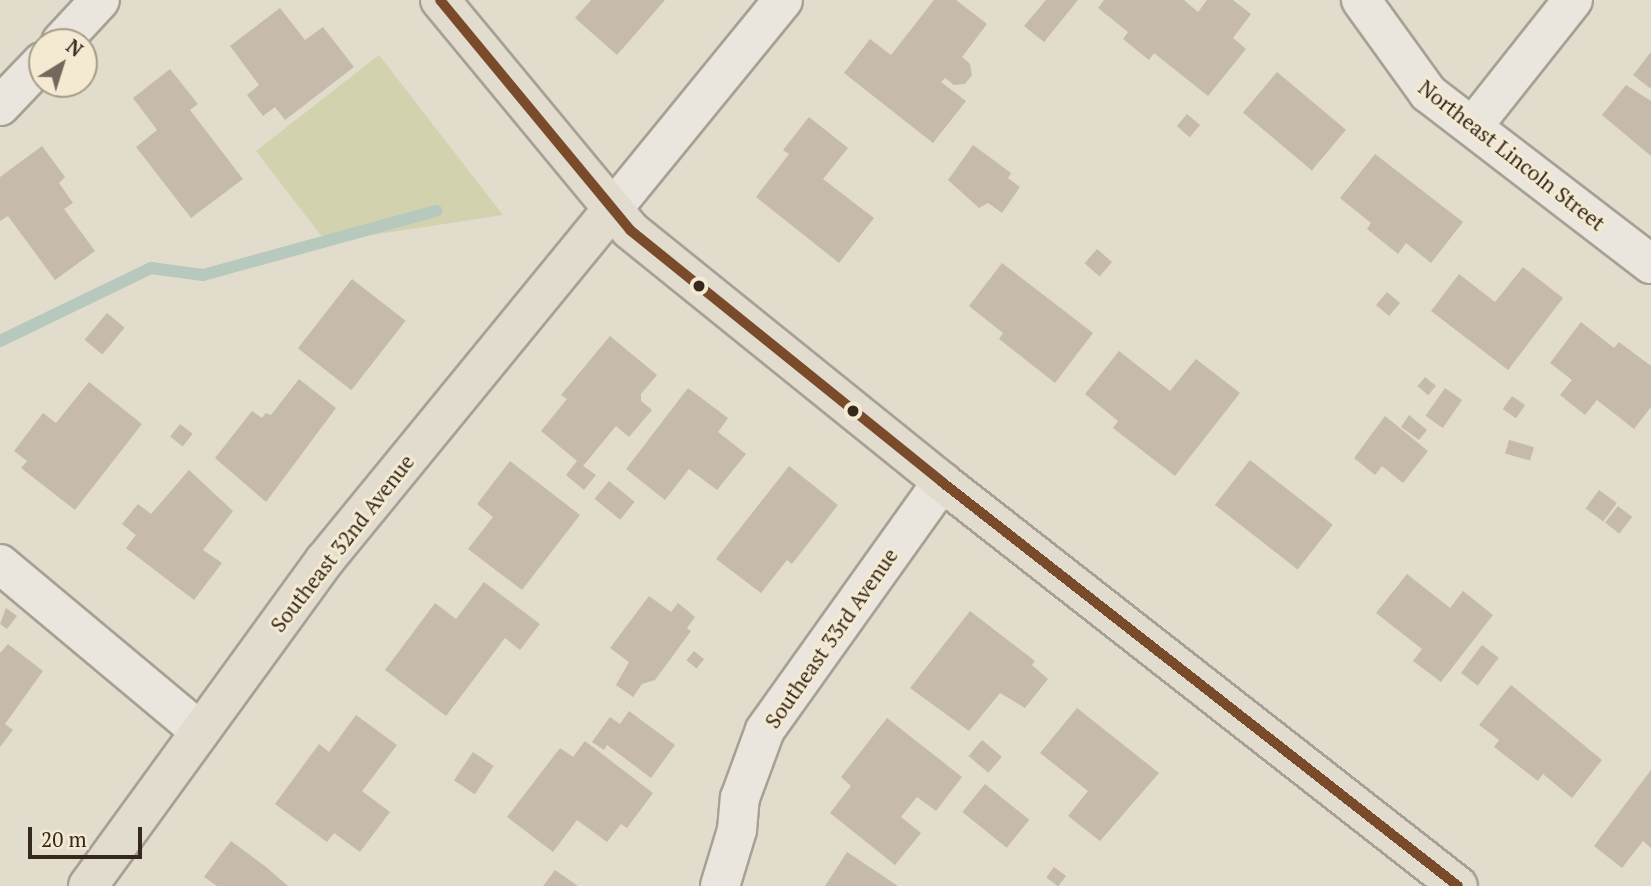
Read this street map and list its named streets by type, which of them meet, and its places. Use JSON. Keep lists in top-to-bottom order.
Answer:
{
  "streets": {
    "main road": ["Southeast 32nd Avenue"],
    "street": ["Northeast Lincoln Street", "Southeast 33rd Avenue"]
  },
  "scale_bar": "20 m",
  "north": "top right"
}
